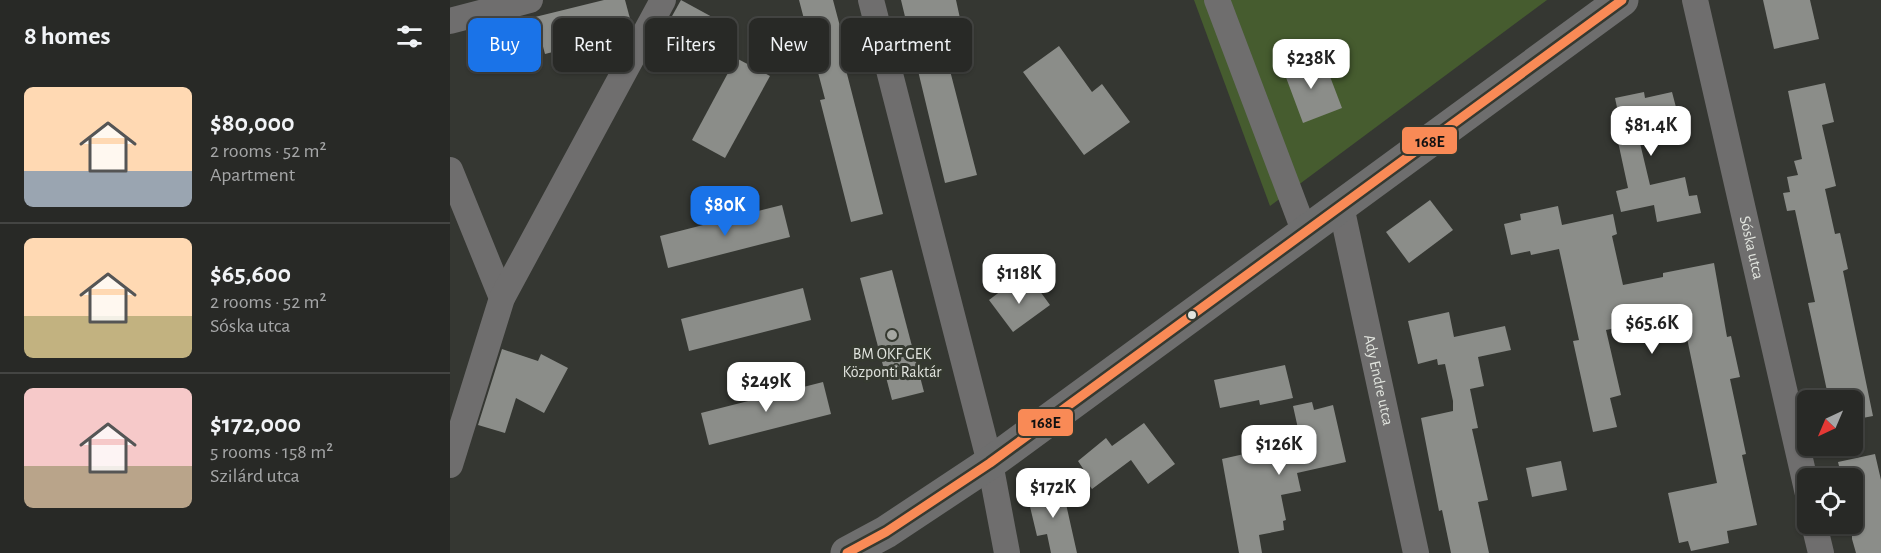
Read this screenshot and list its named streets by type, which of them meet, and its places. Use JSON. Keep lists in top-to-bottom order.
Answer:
{
  "streets": {
    "street": ["Sóska utca", "Ady Endre utca"]
  },
  "places": ["BM OKF GEK Központi Raktár"],
  "lines": ["transit line 168E"],
  "north": "bottom left",
  "page": {
    "heading": "8 homes",
    "chip": [
      "Buy",
      "Rent",
      "Filters",
      "New",
      "Apartment"
    ],
    "price": [
      "$238K",
      "$81.4K",
      "$80K",
      "$118K",
      "$65.6K",
      "$249K",
      "$126K",
      "$172K"
    ],
    "list": [
      {
        "name": "$80,000",
        "note": "2 rooms · 52 m² · Apartment"
      },
      {
        "name": "$65,600",
        "note": "2 rooms · 52 m² · Sóska utca"
      },
      {
        "name": "$172,000",
        "note": "5 rooms · 158 m² · Szilárd utca"
      }
    ]
  }
}
